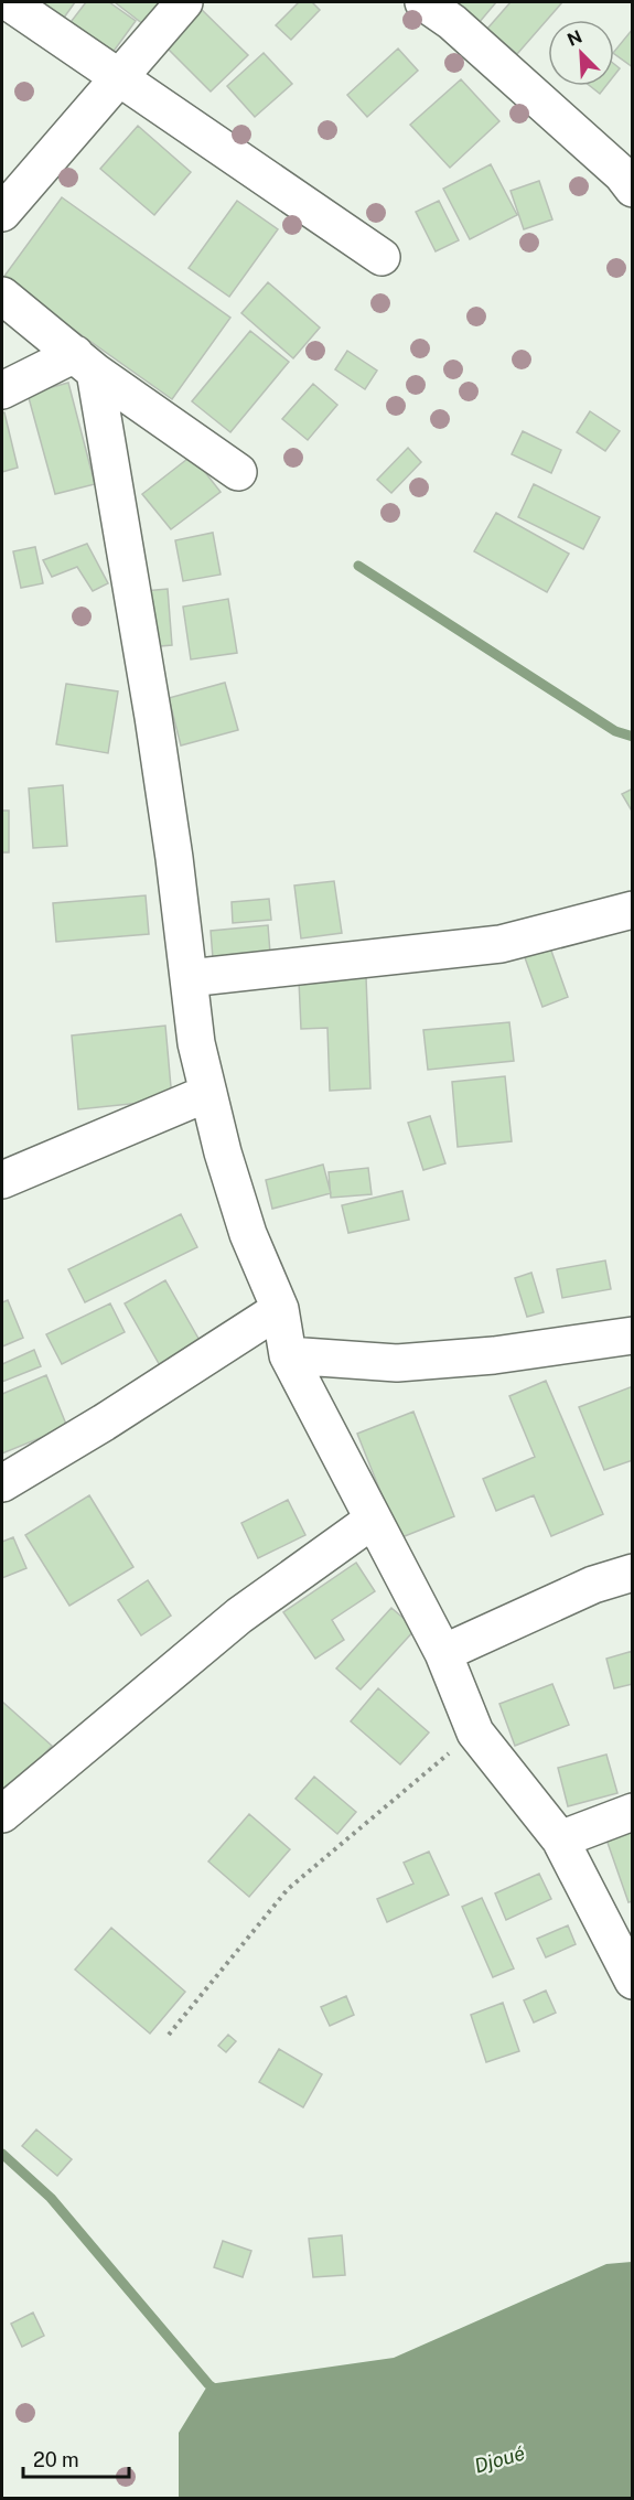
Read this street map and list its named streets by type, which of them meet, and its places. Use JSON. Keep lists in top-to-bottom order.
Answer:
{
  "water": ["Djoué"],
  "scale_bar": "20 m",
  "north": "top left"
}
